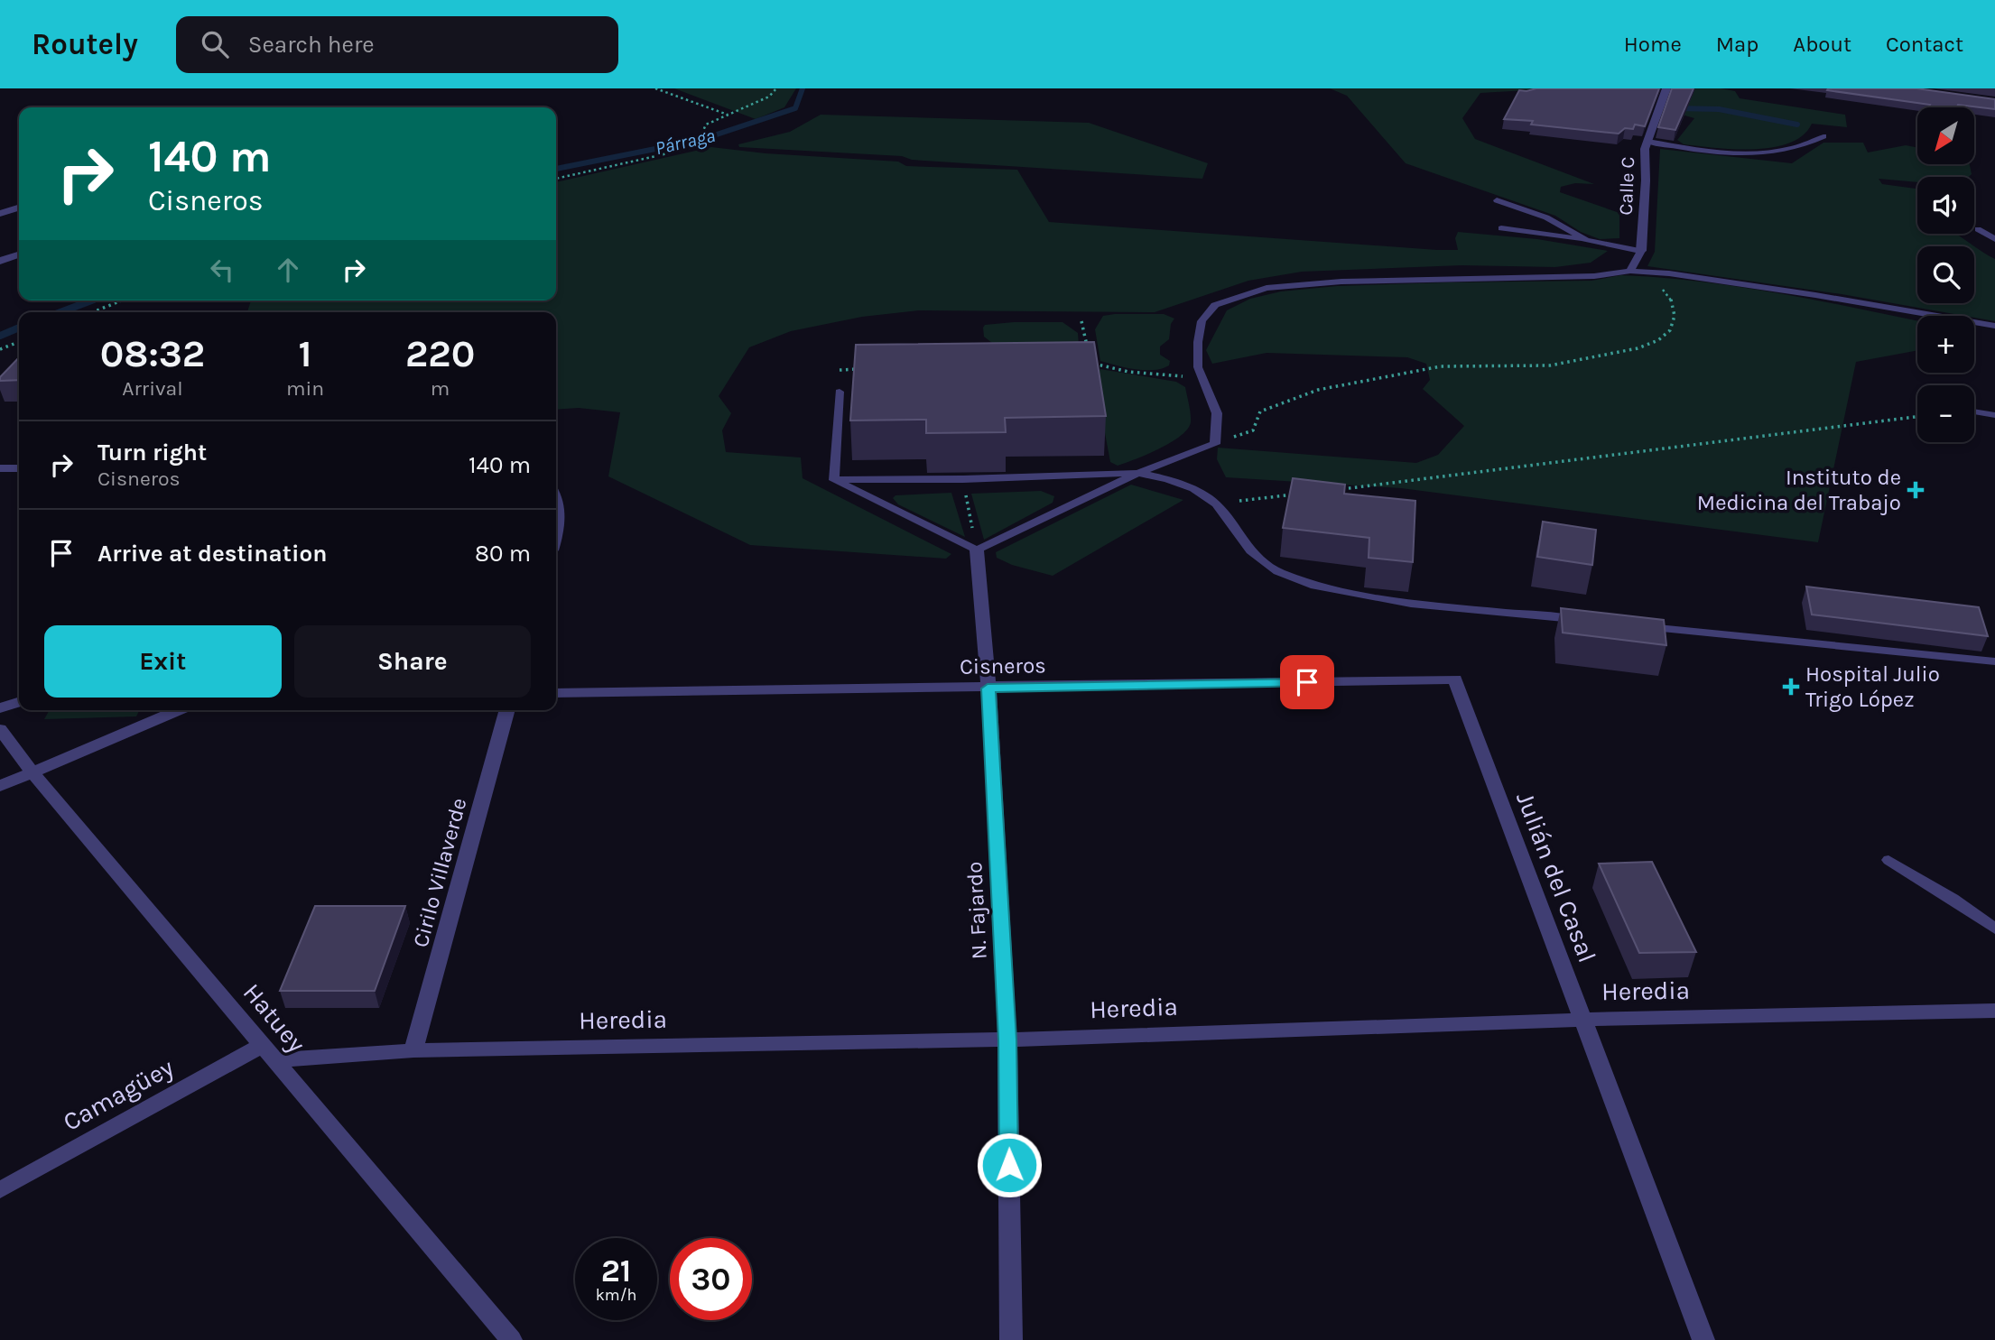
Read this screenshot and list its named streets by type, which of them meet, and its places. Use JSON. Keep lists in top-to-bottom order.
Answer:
{
  "streets": {
    "street": [
      "Calle C",
      "Cisneros",
      "Cirilo Villaverde",
      "Julián del Casal",
      "N. Fajardo",
      "Heredia",
      "Hatuey",
      "Camagüey"
    ]
  },
  "crossings": [
    ["Cisneros", "Julián del Casal"],
    ["Cisneros", "N. Fajardo"],
    ["Cirilo Villaverde", "Heredia"],
    ["Julián del Casal", "Heredia"],
    ["N. Fajardo", "Heredia"],
    ["Heredia", "Hatuey"],
    ["Heredia", "Camagüey"],
    ["Hatuey", "Camagüey"]
  ],
  "water": ["Párraga"],
  "places": {
    "health": ["Instituto de Medicina del Trabajo", "Hospital Julio Trigo López"]
  },
  "north": "bottom left",
  "page": {
    "header": "Routely",
    "search": "Search here",
    "nav": [
      "Home",
      "Map",
      "About",
      "Contact"
    ],
    "map_buttons": ["+", "−"],
    "turn": ["140 m", "Cisneros"],
    "eta": [
      "08:32",
      "Arrival",
      "1",
      "min",
      "220",
      "m"
    ],
    "list": [
      {
        "name": "Turn right",
        "note": "Cisneros",
        "value": "140 m"
      },
      {
        "name": "Arrive at destination",
        "value": "80 m"
      }
    ],
    "buttons": ["Exit", "Share"],
    "speed": "21 km/h",
    "limit": "30"
  }
}
